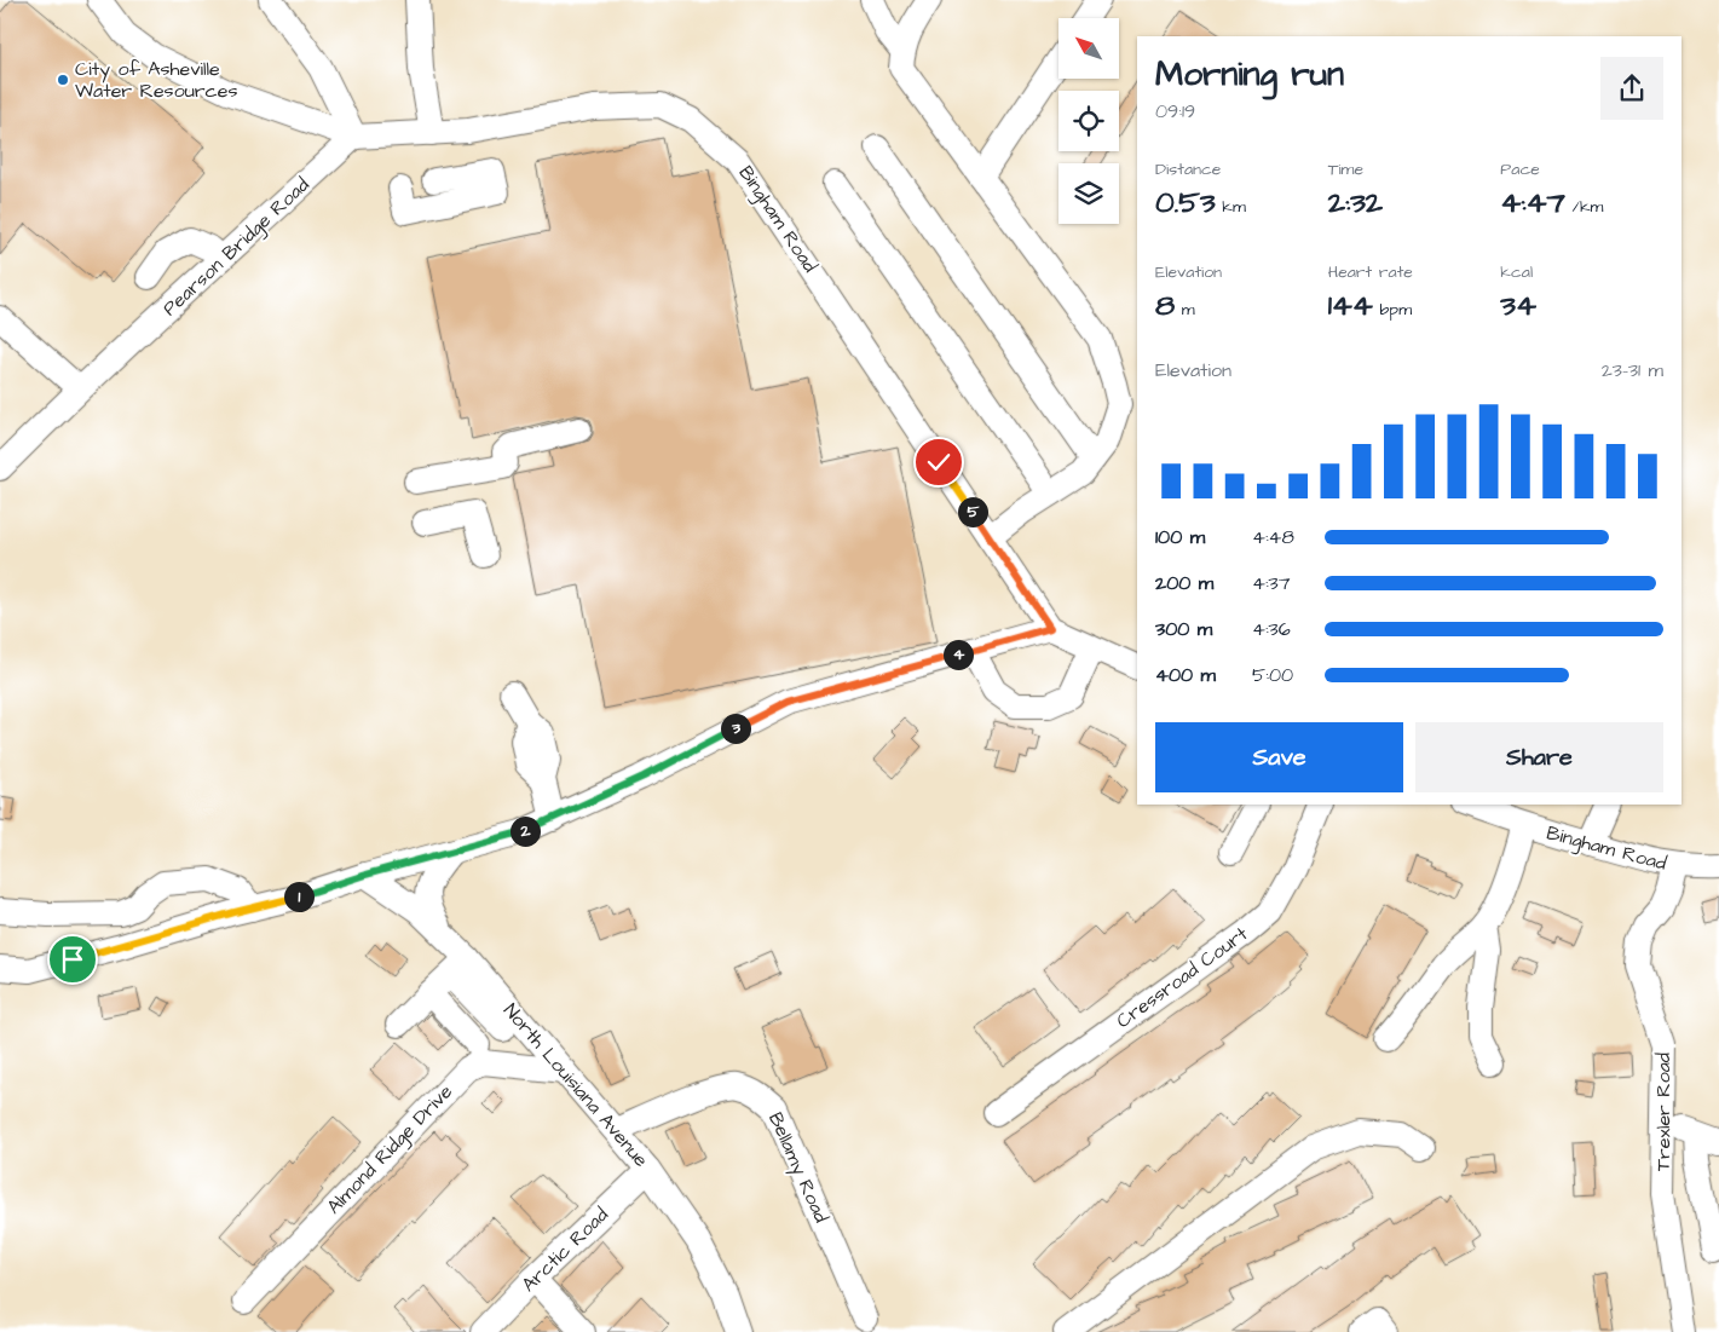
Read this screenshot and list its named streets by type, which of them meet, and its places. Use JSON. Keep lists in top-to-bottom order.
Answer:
{
  "streets": {
    "street": [
      "Bingham Road",
      "Pearson Bridge Road",
      "Cressroad Court",
      "North Louisiana Avenue",
      "Trexler Road",
      "Almond Ridge Drive",
      "Bellamy Road",
      "Arctic Road"
    ]
  },
  "crossings": [
    ["Bingham Road", "Pearson Bridge Road"],
    ["Bingham Road", "Trexler Road"],
    ["North Louisiana Avenue", "Almond Ridge Drive"],
    ["North Louisiana Avenue", "Bellamy Road"],
    ["North Louisiana Avenue", "Arctic Road"]
  ],
  "places": ["City of Asheville Water Resources"],
  "north": "top left",
  "page": {
    "heading": ["Morning run", "09:19"],
    "stats": [
      ["Distance", "0.53 km"],
      ["Time", "2:32"],
      ["Pace", "4:47 /km"],
      ["Elevation", "8 m"],
      ["Heart rate", "144 bpm"],
      ["kcal", "34"]
    ],
    "chart": ["Elevation", "23–31 m"],
    "pins": [
      "5",
      "4",
      "3",
      "2",
      "1"
    ],
    "list": [
      {
        "name": "100 m",
        "note": "4:48"
      },
      {
        "name": "200 m",
        "note": "4:37"
      },
      {
        "name": "300 m",
        "note": "4:36"
      },
      {
        "name": "400 m",
        "note": "5:00"
      }
    ],
    "buttons": ["Save", "Share"]
  }
}
